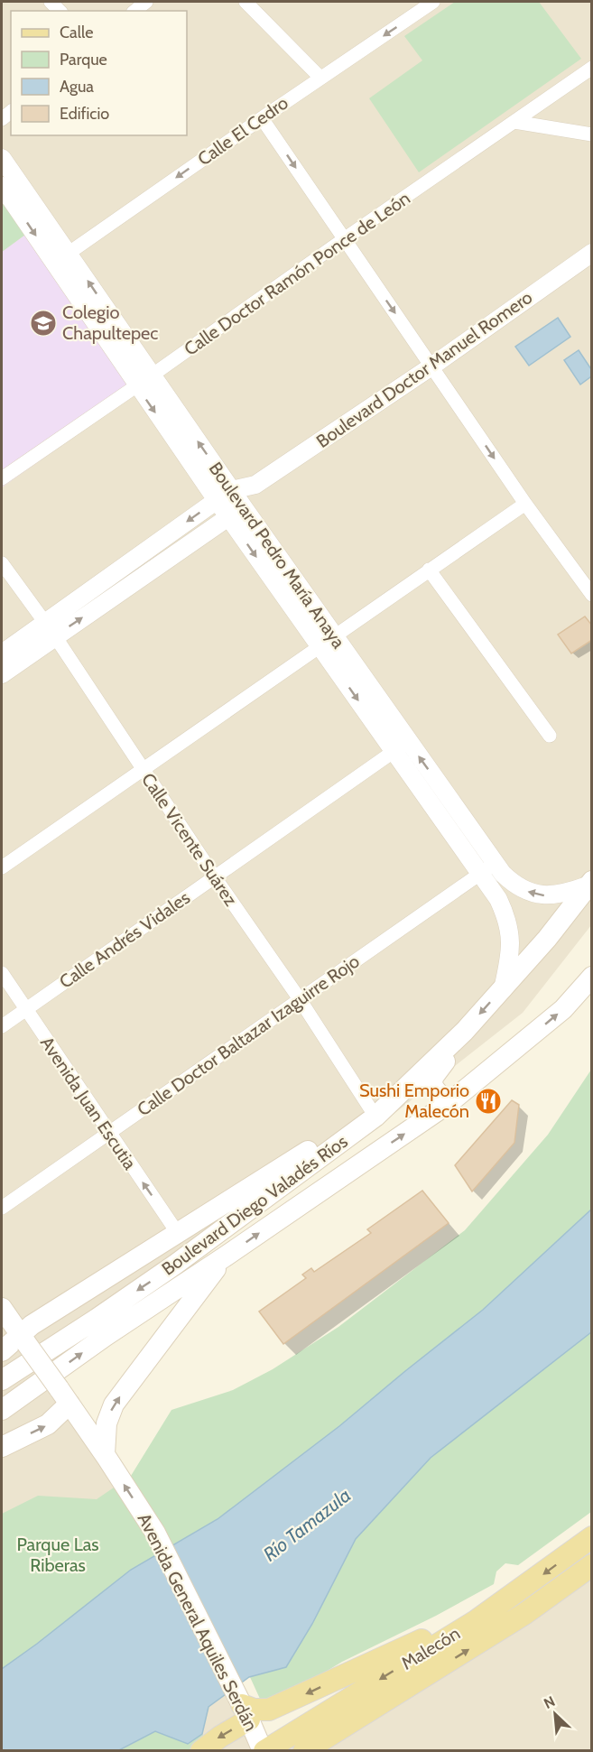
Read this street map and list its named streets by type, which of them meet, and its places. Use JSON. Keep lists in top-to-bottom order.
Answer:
{
  "streets": {
    "main road": ["Boulevard Diego Valadés Ríos", "Avenida General Aquiles Serdán", "Malecón"],
    "street": [
      "Calle El Cedro",
      "Calle Doctor Ramón Ponce de León",
      "Boulevard Doctor Manuel Romero",
      "Boulevard Pedro María Anaya",
      "Calle Vicente Suárez",
      "Calle Andrés Vidales",
      "Calle Doctor Baltazar Izaguirre Rojo",
      "Avenida Juan Escutia"
    ]
  },
  "crossings": [
    ["Calle El Cedro", "Boulevard Pedro María Anaya"],
    ["Calle Doctor Ramón Ponce de León", "Boulevard Pedro María Anaya"],
    ["Boulevard Doctor Manuel Romero", "Boulevard Pedro María Anaya"],
    ["Boulevard Doctor Manuel Romero", "Calle Vicente Suárez"],
    ["Boulevard Pedro María Anaya", "Calle Andrés Vidales"],
    ["Boulevard Pedro María Anaya", "Calle Doctor Baltazar Izaguirre Rojo"],
    ["Boulevard Pedro María Anaya", "Boulevard Diego Valadés Ríos"],
    ["Calle Vicente Suárez", "Calle Andrés Vidales"],
    ["Calle Vicente Suárez", "Calle Doctor Baltazar Izaguirre Rojo"],
    ["Calle Vicente Suárez", "Boulevard Diego Valadés Ríos"],
    ["Calle Andrés Vidales", "Avenida Juan Escutia"],
    ["Calle Doctor Baltazar Izaguirre Rojo", "Avenida Juan Escutia"],
    ["Avenida General Aquiles Serdán", "Malecón"]
  ],
  "one_way": ["Calle El Cedro", "Avenida Juan Escutia", "Avenida General Aquiles Serdán"],
  "water": ["Río Tamazula"],
  "parks": ["Parque Las Riberas"],
  "places": {
    "school or university": ["Colegio Chapultepec"],
    "restaurant": ["Sushi Emporio Malecón"]
  },
  "legend": [
    "Calle",
    "Parque",
    "Agua",
    "Edificio"
  ],
  "north": "top left"
}
